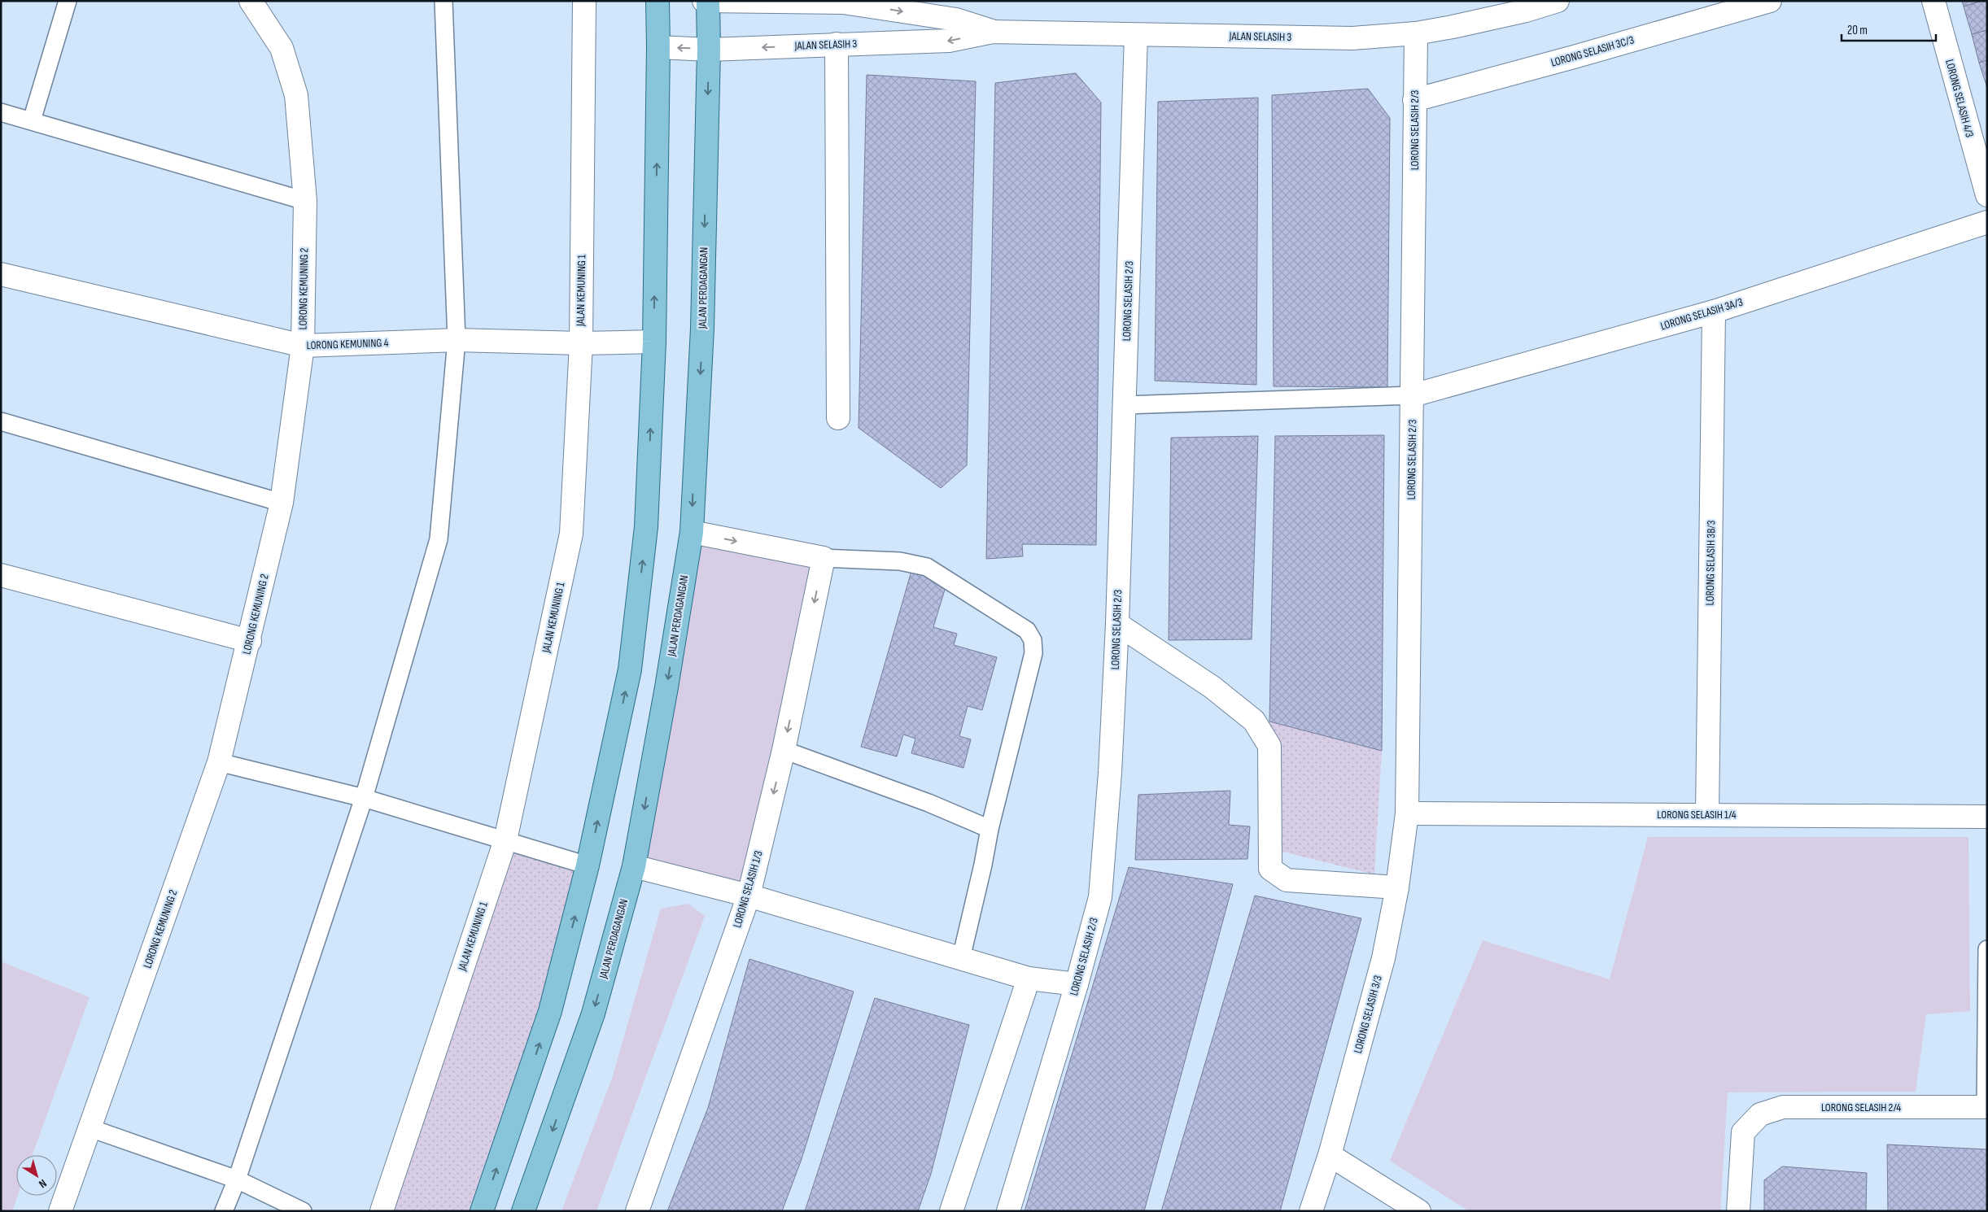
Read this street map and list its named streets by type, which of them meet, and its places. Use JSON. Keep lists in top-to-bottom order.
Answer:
{
  "streets": {
    "main road": ["JALAN PERDAGANGAN"],
    "street": [
      "JALAN SELASIH 3",
      "LORONG SELASIH 3C/3",
      "LORONG SELASIH 4/3",
      "LORONG SELASIH 2/3",
      "LORONG KEMUNING 2",
      "JALAN KEMUNING 1",
      "LORONG SELASIH 3A/3",
      "LORONG KEMUNING 4",
      "LORONG SELASIH 3B/3",
      "LORONG SELASIH 1/4",
      "LORONG SELASIH 1/3",
      "LORONG SELASIH 3/3",
      "LORONG SELASIH 2/4"
    ]
  },
  "crossings": [
    ["JALAN SELASIH 3", "LORONG SELASIH 2/3"],
    ["JALAN SELASIH 3", "JALAN PERDAGANGAN"],
    ["LORONG SELASIH 3C/3", "LORONG SELASIH 2/3"],
    ["LORONG SELASIH 2/3", "LORONG SELASIH 3A/3"],
    ["LORONG SELASIH 2/3", "LORONG SELASIH 1/4"],
    ["LORONG SELASIH 2/3", "LORONG SELASIH 3/3"],
    ["LORONG KEMUNING 2", "LORONG KEMUNING 4"],
    ["JALAN KEMUNING 1", "LORONG KEMUNING 4"],
    ["LORONG SELASIH 3A/3", "LORONG SELASIH 3B/3"],
    ["LORONG SELASIH 3B/3", "LORONG SELASIH 1/4"],
    ["LORONG SELASIH 1/4", "LORONG SELASIH 3/3"]
  ],
  "one_way": ["LORONG SELASIH 1/3"],
  "scale_bar": "20 m",
  "north": "bottom right"
}
